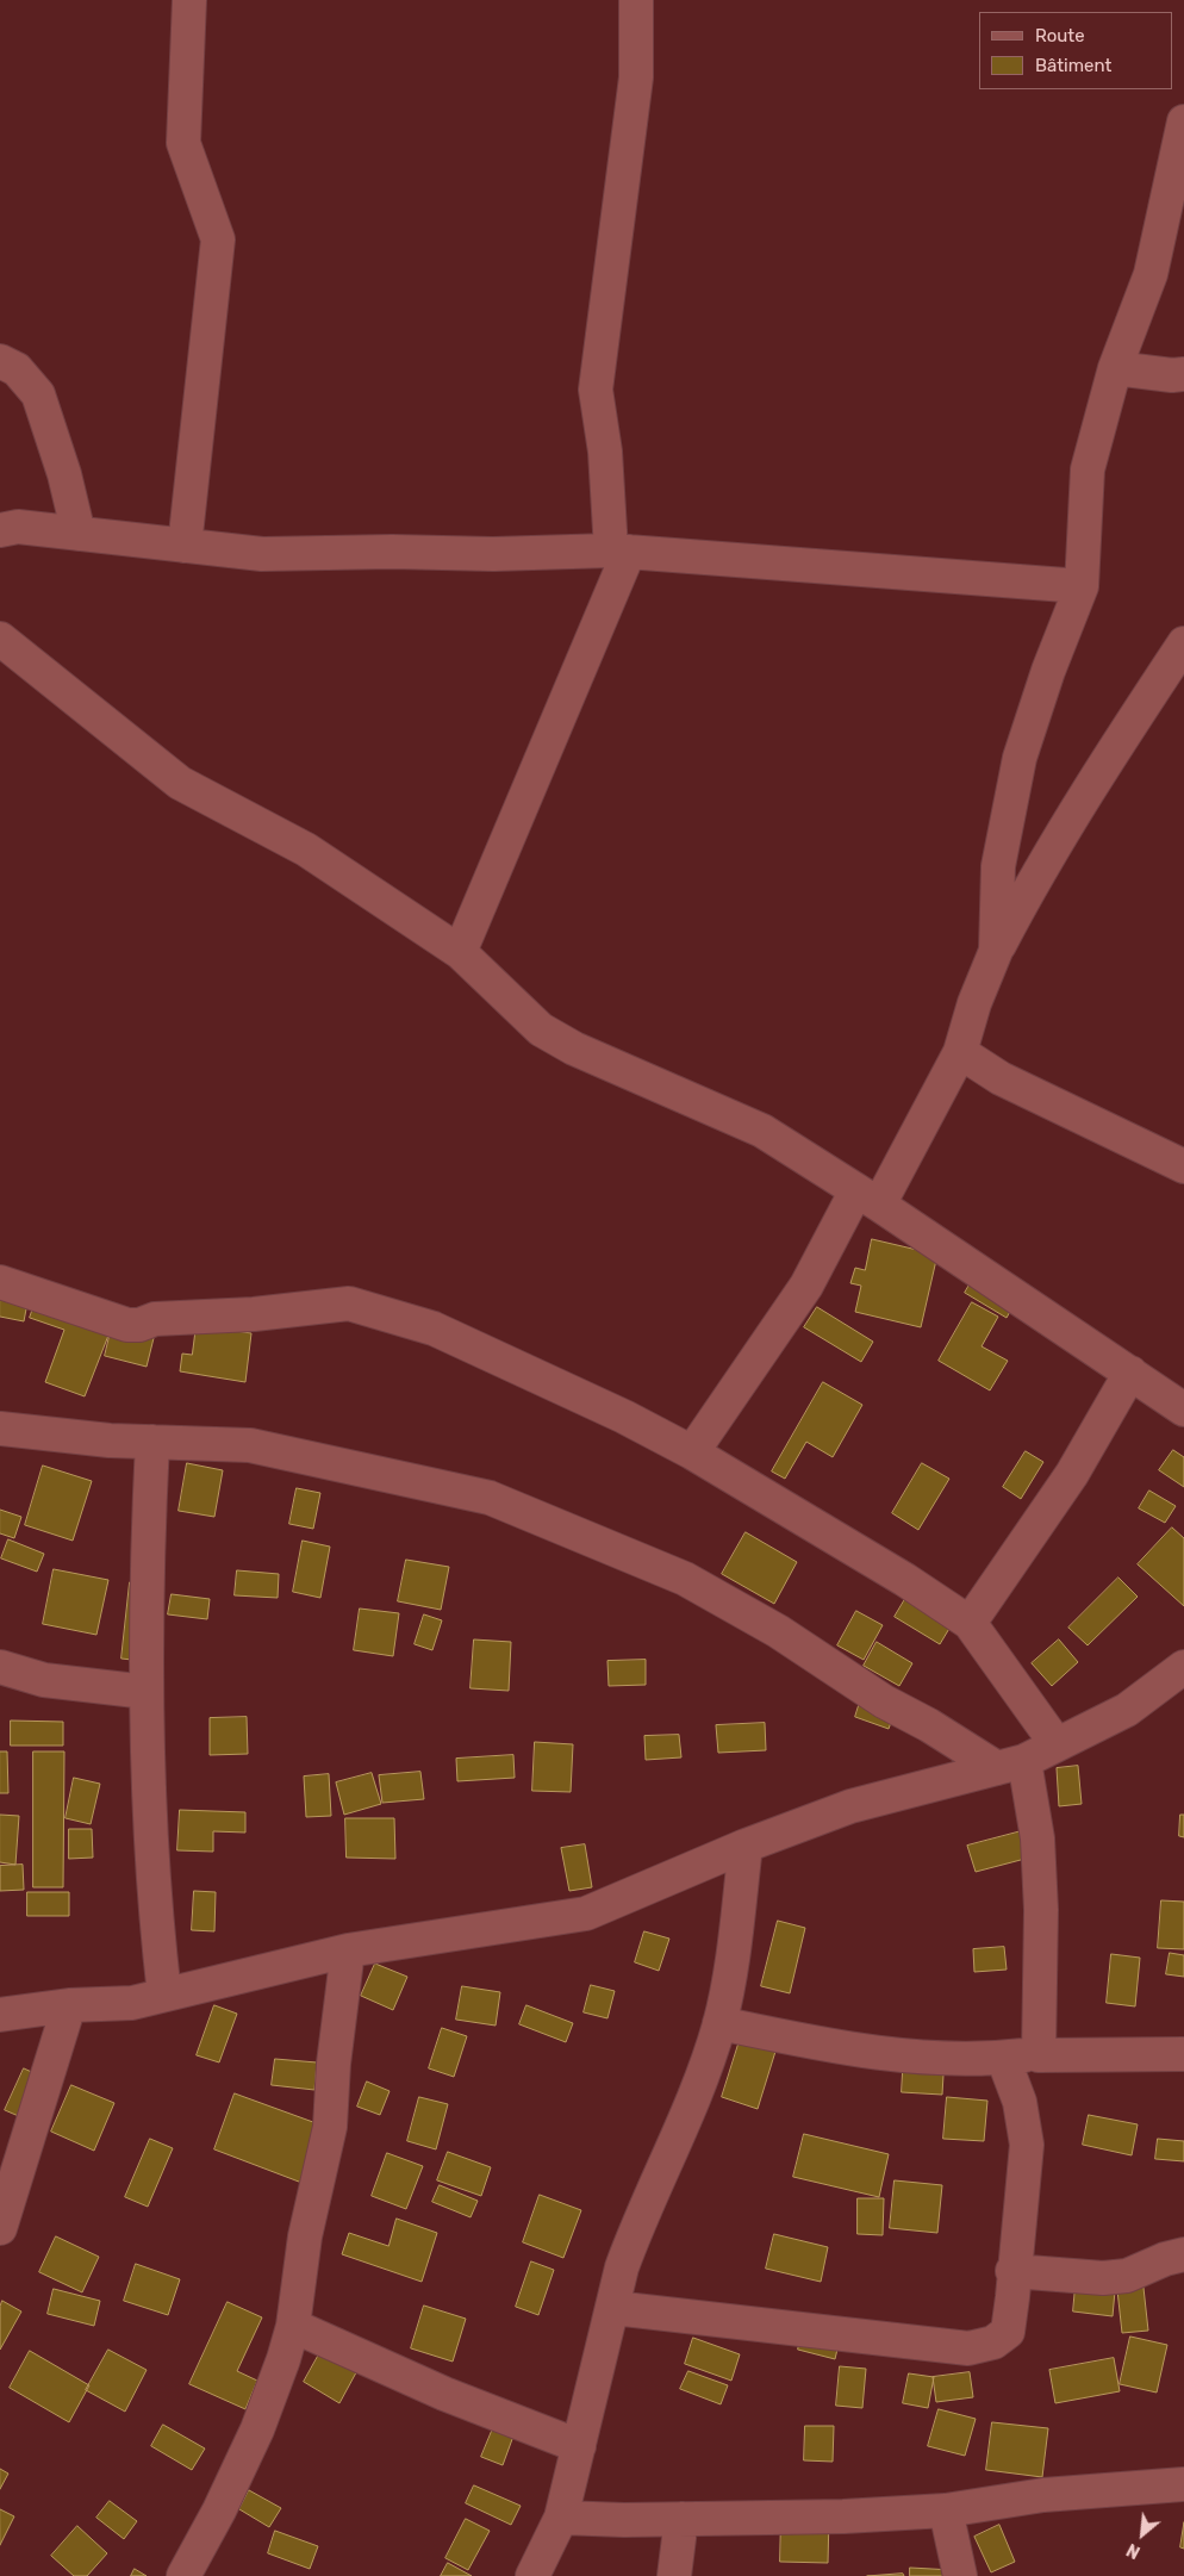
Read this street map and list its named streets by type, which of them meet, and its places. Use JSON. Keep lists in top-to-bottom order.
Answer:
{
  "legend": ["Route", "Bâtiment"],
  "north": "bottom left"
}
